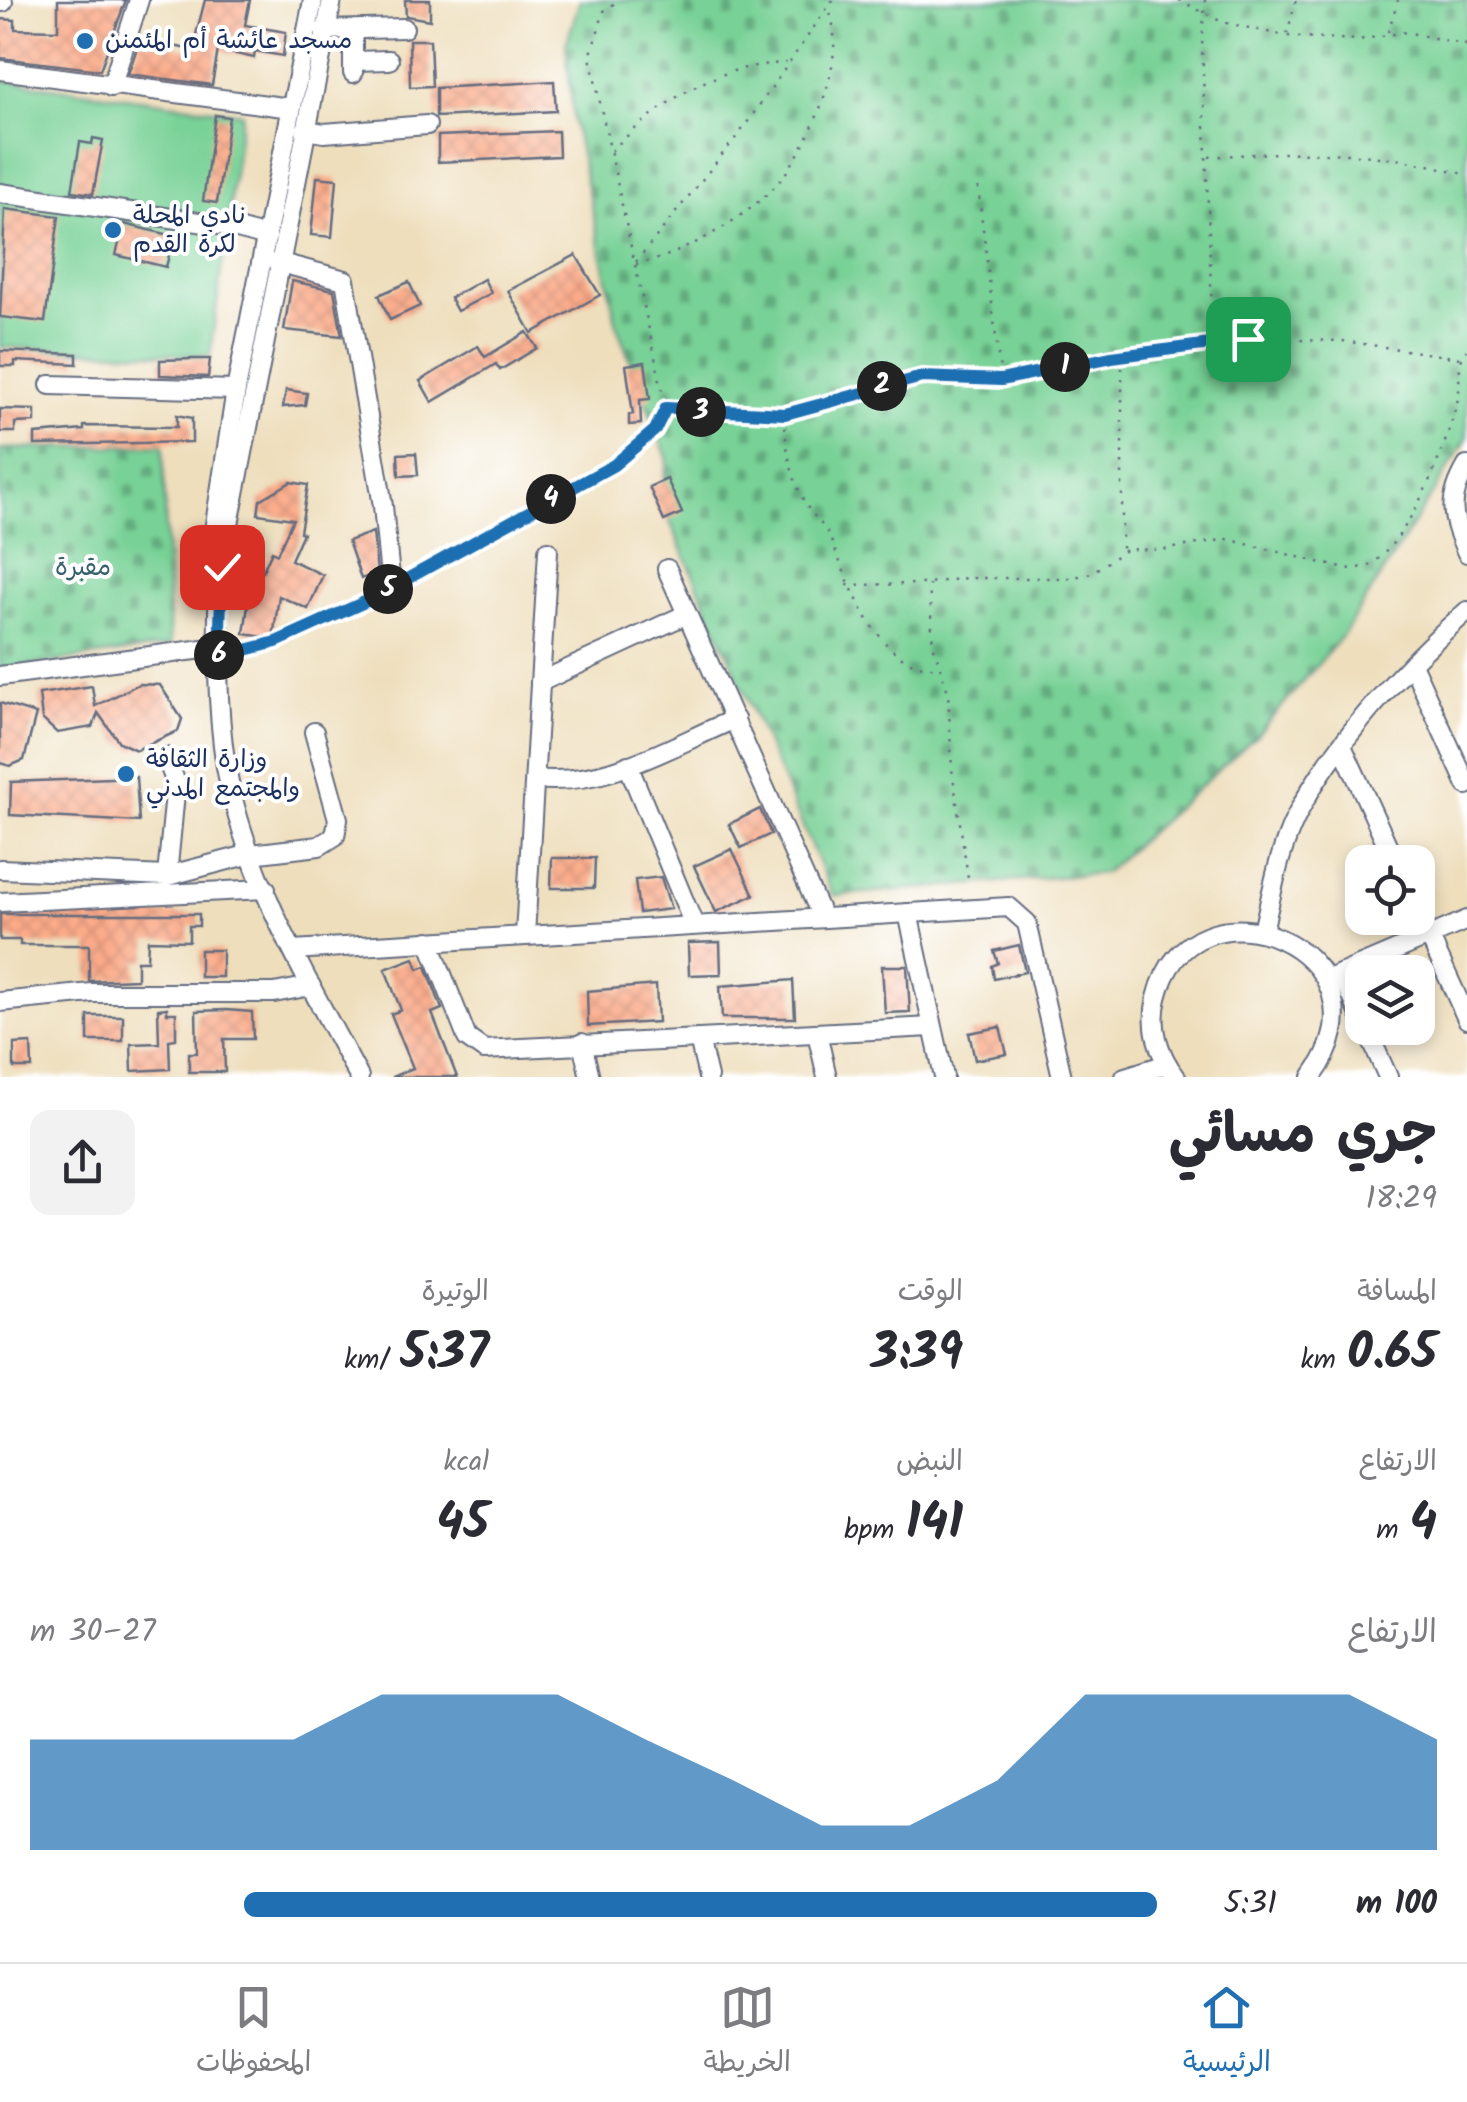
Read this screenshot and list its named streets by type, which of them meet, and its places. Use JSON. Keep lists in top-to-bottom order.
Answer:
{
  "parks": ["مقبرة"],
  "places": ["مسجد عائشة أم المئمنن", "نادي المحلة لكرة القدم", "وزارة الثقافة والمجتمع المدني"],
  "page": {
    "pins": [
      "1",
      "2",
      "3",
      "4",
      "5",
      "6"
    ],
    "heading": ["جري مسائي", "18:29"],
    "stats": [
      ["المسافة", "0.65 km"],
      ["الوقت", "3:39"],
      ["الوتيرة", "5:37 /km"],
      ["الارتفاع", "4 m"],
      ["النبض", "141 bpm"],
      ["kcal", "45"]
    ],
    "chart": ["الارتفاع", "27–30 m"],
    "list": [
      {
        "name": "100 m",
        "note": "5:31"
      }
    ],
    "tabs": ["الرئيسية", "الخريطة", "المحفوظات"]
  }
}
